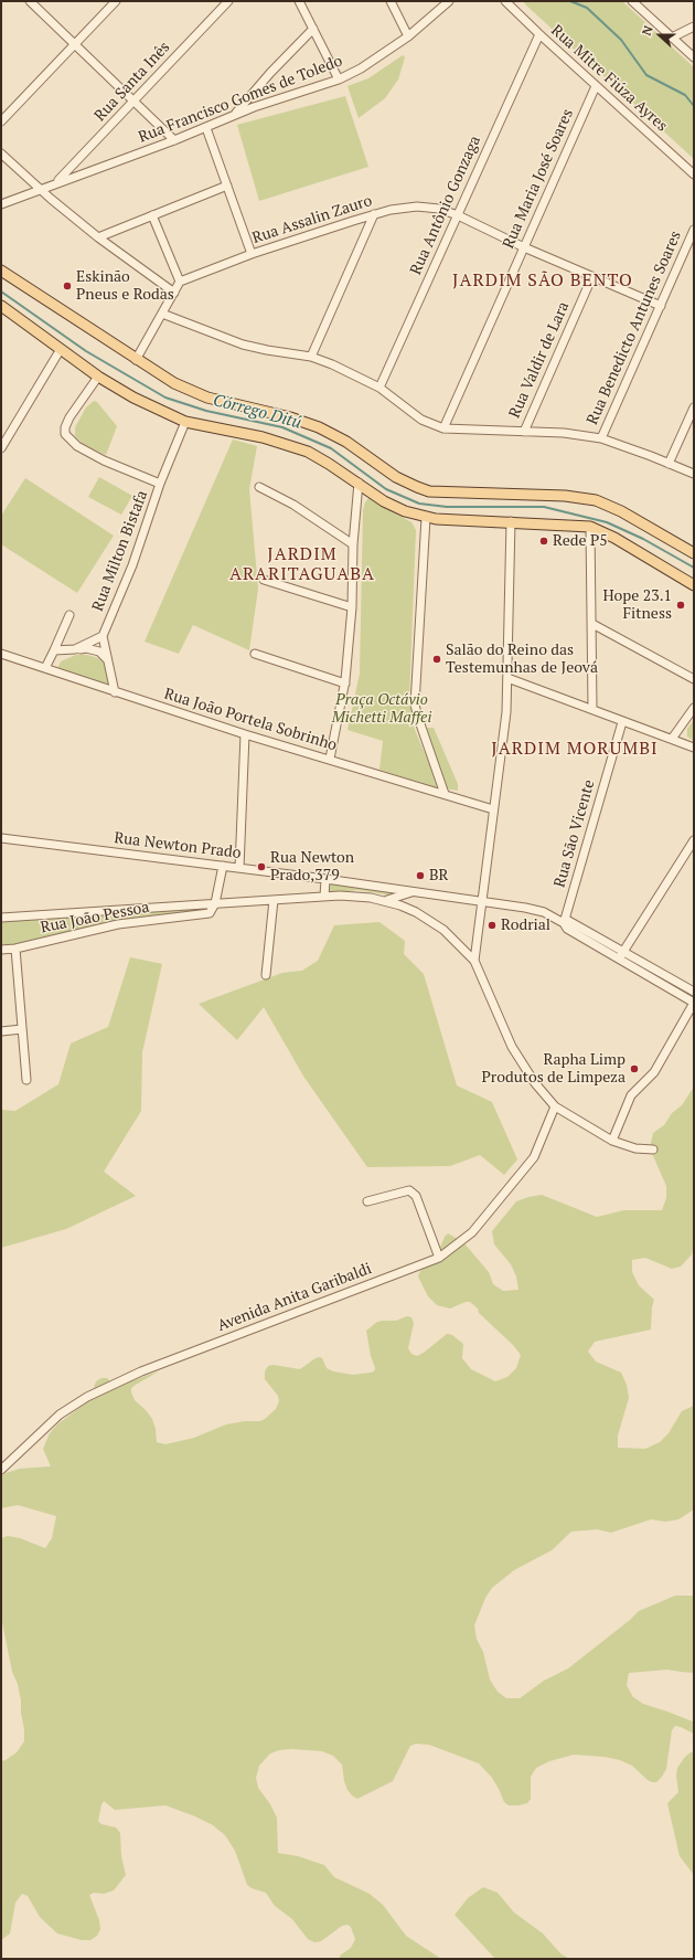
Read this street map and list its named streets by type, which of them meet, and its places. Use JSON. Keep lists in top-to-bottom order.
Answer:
{
  "streets": {
    "street": [
      "Rua Mitre Fiúza Ayres",
      "Rua Santa Inês",
      "Rua Francisco Gomes de Toledo",
      "Rua Maria José Soares",
      "Rua Antônio Gonzaga",
      "Rua Assalin Zauro",
      "Rua Benedicto Antunes Soares",
      "Rua Valdir de Lara",
      "Rua Milton Bistafa",
      "Rua João Portela Sobrinho",
      "Rua São Vicente",
      "Rua Newton Prado",
      "Rua João Pessoa",
      "Avenida Anita Garibaldi"
    ]
  },
  "crossings": [
    ["Rua Mitre Fiúza Ayres", "Rua Maria José Soares"],
    ["Rua Mitre Fiúza Ayres", "Rua Antônio Gonzaga"],
    ["Rua Santa Inês", "Rua Francisco Gomes de Toledo"],
    ["Rua Maria José Soares", "Rua Assalin Zauro"],
    ["Rua Antônio Gonzaga", "Rua Assalin Zauro"],
    ["Rua Assalin Zauro", "Rua Benedicto Antunes Soares"],
    ["Rua Assalin Zauro", "Rua Valdir de Lara"],
    ["Rua Milton Bistafa", "Rua João Portela Sobrinho"],
    ["Rua São Vicente", "Rua Newton Prado"]
  ],
  "districts": ["JARDIM SÃO BENTO", "JARDIM ARARITAGUABA", "JARDIM MORUMBI"],
  "water": ["Córrego Ditú"],
  "parks": ["Praça Octávio Michetti Maffei"],
  "places": [
    "Eskinão Pneus e Rodas",
    "Rede P5",
    "Hope 23.1 Fitness",
    "Salão do Reino das Testemunhas de Jeová",
    "Rua Newton Prado,379",
    "BR",
    "Rodrial",
    "Rapha Limp Produtos de Limpeza"
  ],
  "north": "left"
}
